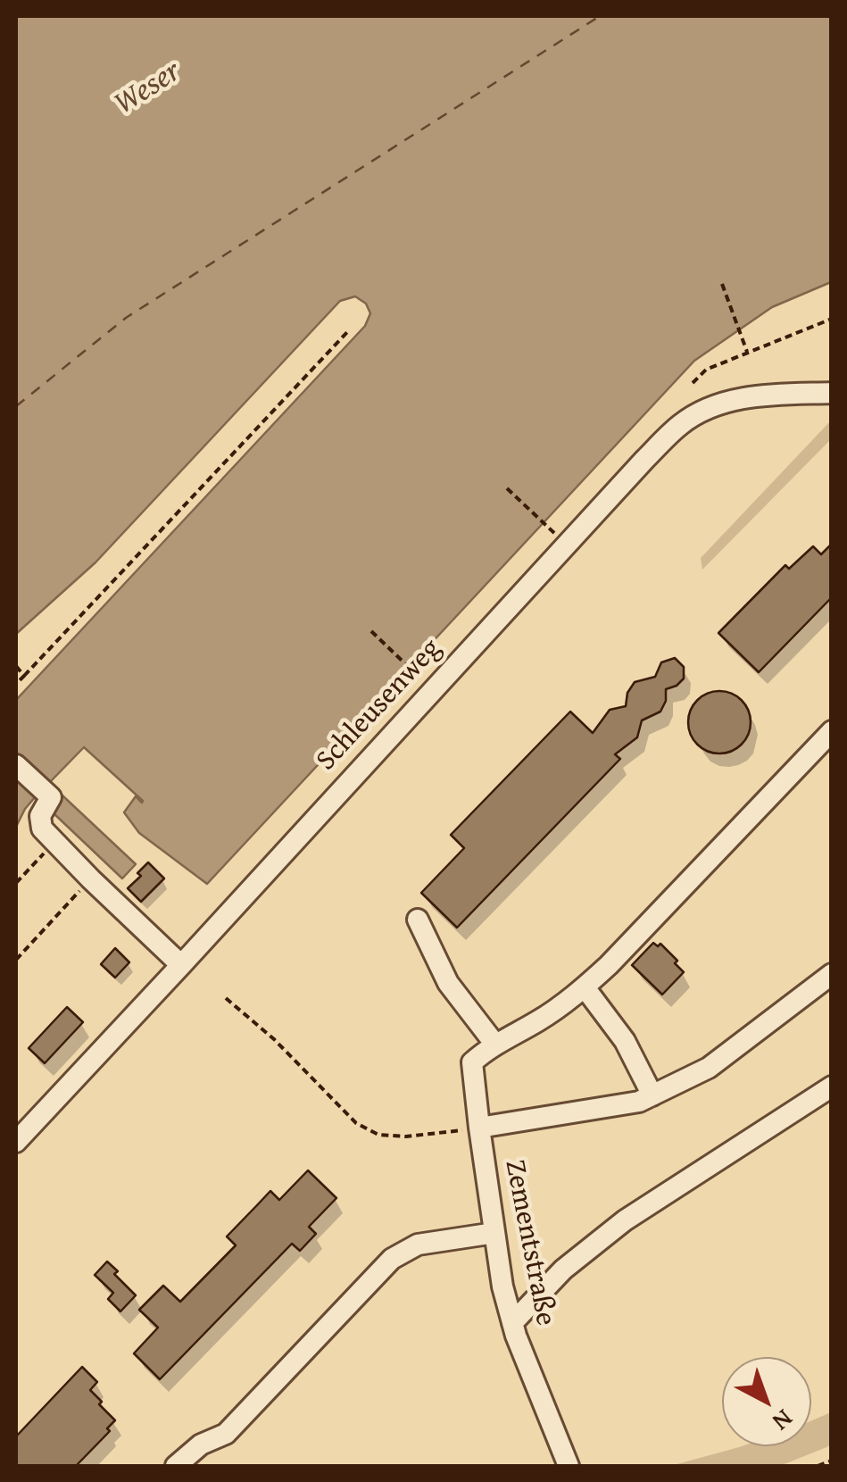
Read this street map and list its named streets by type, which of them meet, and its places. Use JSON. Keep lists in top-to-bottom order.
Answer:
{
  "streets": {
    "street": ["Schleusenweg", "Zementstraße"]
  },
  "water": ["Weser"],
  "north": "bottom right"
}
